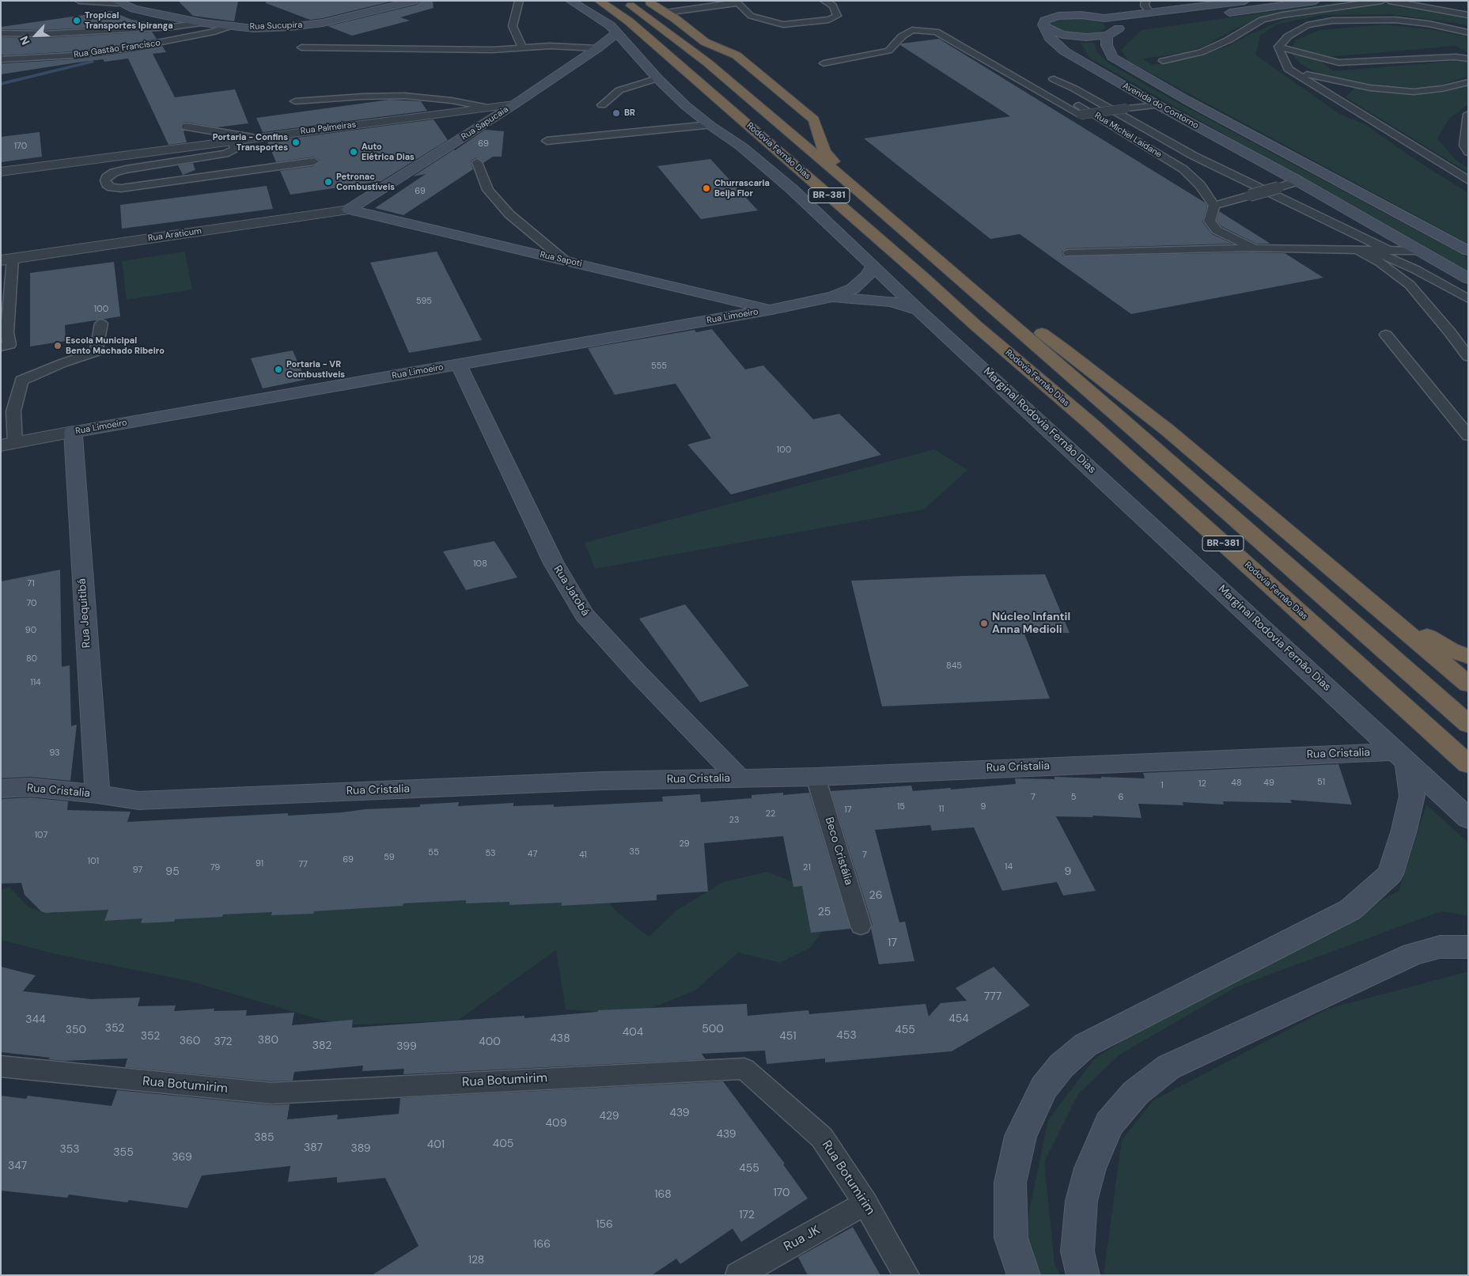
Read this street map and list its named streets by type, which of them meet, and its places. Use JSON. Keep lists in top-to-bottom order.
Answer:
{
  "streets": {
    "highway": ["Rodovia Fernão Dias", "BR-381"],
    "street": [
      "Rua Sucupira",
      "Avenida do Contorno",
      "Rua Sapucaia",
      "Rua Palmeiras",
      "Rua Araticum",
      "Rua Sapoti",
      "Rua Limoeiro",
      "Marginal Rodovia Fernão Dias",
      "Rua Jatobá",
      "Rua Jequitibá",
      "Rua Cristalia"
    ],
    "lane": [
      "Rua Gastão Francisco",
      "Rua Michel Laidane",
      "Beco Cristália",
      "Rua Botumirim",
      "Rua JK"
    ]
  },
  "crossings": [
    ["Rua Sucupira", "Rua Gastão Francisco"],
    ["Rua Sapucaia", "Rua Palmeiras"],
    ["Rua Sapucaia", "BR-381"],
    ["Rua Sapucaia", "Rua Araticum"],
    ["Rua Sapucaia", "Rua Sapoti"],
    ["Rua Sapucaia", "Marginal Rodovia Fernão Dias"],
    ["BR-381", "Marginal Rodovia Fernão Dias"],
    ["Rua Araticum", "Rua Sapoti"],
    ["Rua Sapoti", "Rua Limoeiro"],
    ["Rua Limoeiro", "Marginal Rodovia Fernão Dias"],
    ["Rua Limoeiro", "Rua Jatobá"],
    ["Rua Limoeiro", "Rua Jequitibá"],
    ["Marginal Rodovia Fernão Dias", "Rua Cristalia"],
    ["Rua Jatobá", "Rua Cristalia"],
    ["Rua Jequitibá", "Rua Cristalia"],
    ["Rua Cristalia", "Beco Cristália"],
    ["Rua Botumirim", "Rua JK"]
  ],
  "places": [
    "Tropical Transportes Ipiranga",
    "BR",
    "Portaria - Confins Transportes",
    "Auto Elétrica Dias",
    "Petronac Combustíveis",
    "Churrascaria Beija Flor",
    "Escola Municipal Bento Machado Ribeiro",
    "Portaria - VR Combustiveis",
    "Núcleo Infantil Anna Medioli"
  ],
  "house_numbers": [
    "69",
    "170",
    "69",
    "595",
    "100",
    "555",
    "100",
    "108",
    "71",
    "70",
    "90",
    "80",
    "845",
    "114",
    "93",
    "51",
    "48",
    "49",
    "12",
    "1",
    "7",
    "5",
    "6",
    "15",
    "9",
    "11",
    "17",
    "22",
    "23",
    "107",
    "29",
    "35",
    "55",
    "53",
    "47",
    "41",
    "7",
    "59",
    "69",
    "101",
    "91",
    "77",
    "14",
    "79",
    "21",
    "97",
    "95",
    "9",
    "26",
    "25",
    "17",
    "777",
    "454",
    "344",
    "352",
    "500",
    "350",
    "455",
    "404",
    "453",
    "352",
    "451",
    "438",
    "380",
    "360",
    "372",
    "400",
    "382",
    "399",
    "439",
    "429",
    "409",
    "439",
    "385",
    "405",
    "401",
    "387",
    "389",
    "353",
    "355",
    "369",
    "347",
    "455",
    "170",
    "168",
    "172",
    "156",
    "166",
    "128"
  ],
  "north": "bottom left"
}
